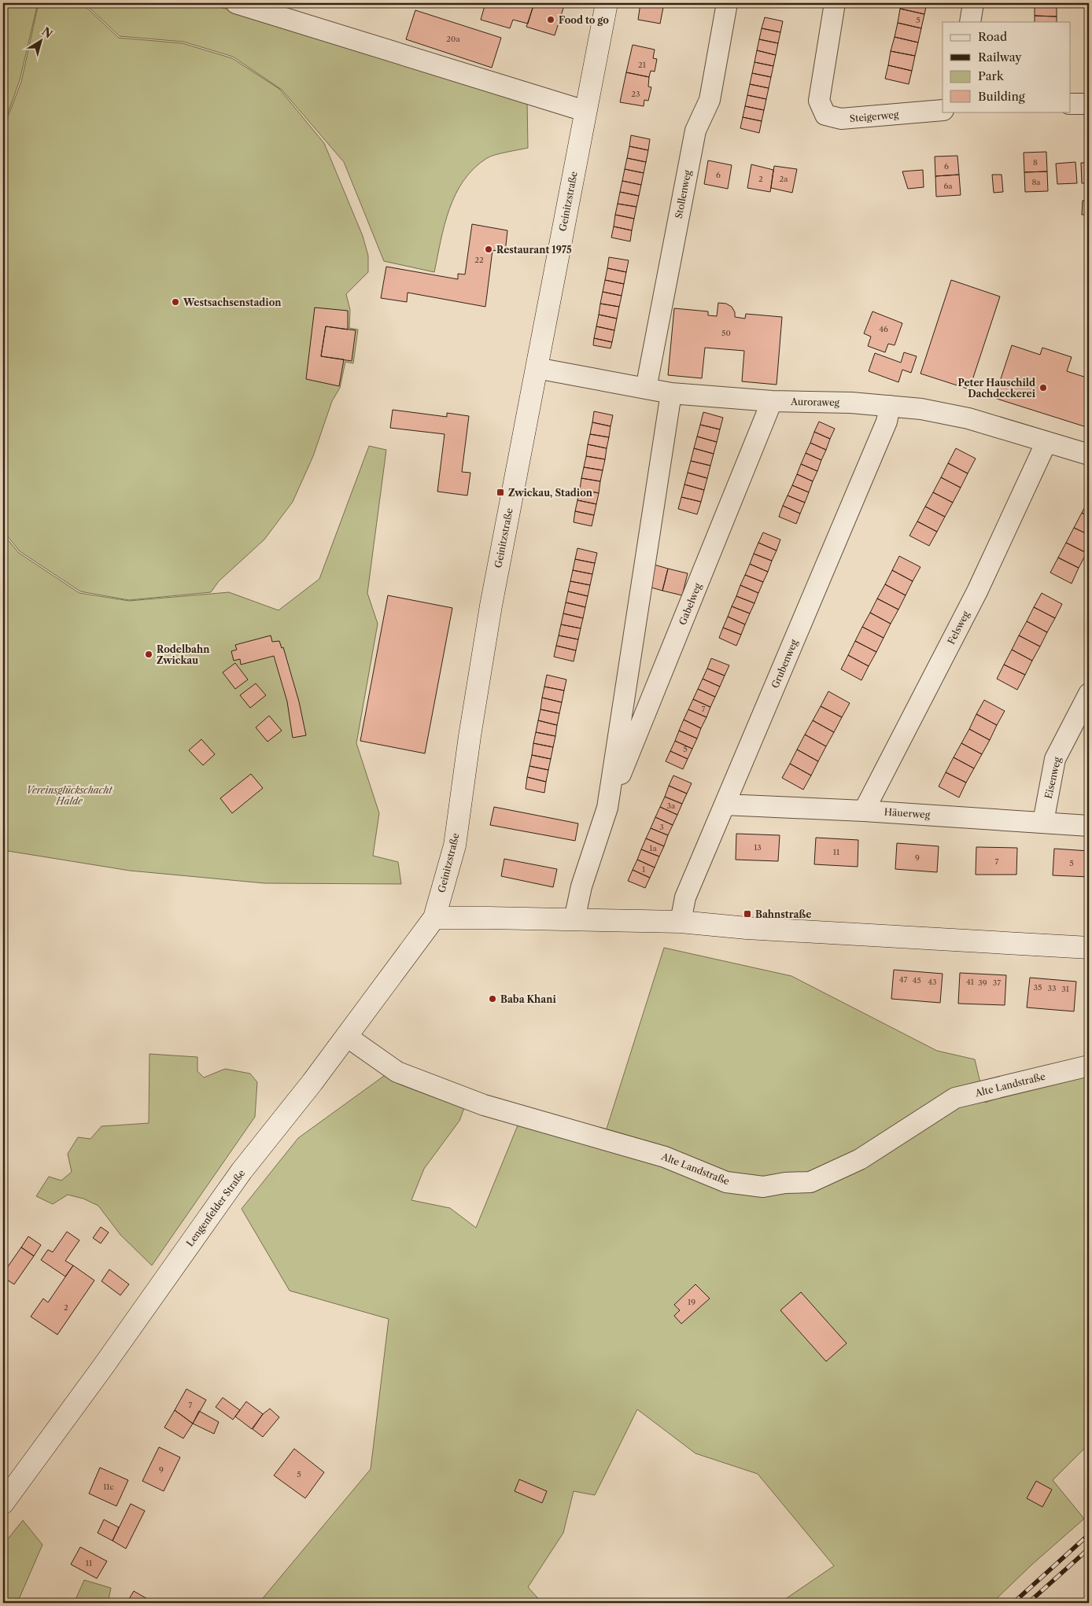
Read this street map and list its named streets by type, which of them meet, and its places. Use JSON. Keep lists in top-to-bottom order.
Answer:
{
  "streets": {
    "main road": ["Geinitzstraße", "Lengenfelder Straße"],
    "street": [
      "Steigerweg",
      "Stollenweg",
      "Auroraweg",
      "Gabelweg",
      "Felsweg",
      "Grubenweg",
      "Eisenweg",
      "Häuerweg",
      "Alte Landstraße"
    ]
  },
  "crossings": [
    ["Stollenweg", "Auroraweg"],
    ["Geinitzstraße", "Auroraweg"],
    ["Geinitzstraße", "Lengenfelder Straße"],
    ["Auroraweg", "Gabelweg"],
    ["Auroraweg", "Felsweg"],
    ["Auroraweg", "Grubenweg"],
    ["Felsweg", "Häuerweg"],
    ["Grubenweg", "Häuerweg"],
    ["Eisenweg", "Häuerweg"],
    ["Alte Landstraße", "Lengenfelder Straße"]
  ],
  "parks": ["Vereinsglückschacht Halde"],
  "places": {
    "other": [
      "Food to go",
      "Restaurant 1975",
      "Westsachsenstadion",
      "Peter Hauschild Dachdeckerei",
      "Rodelbahn Zwickau",
      "Baba Khani"
    ],
    "transit": ["Zwickau, Stadion", "Bahnstraße"]
  },
  "house_numbers": [
    "5",
    "20a",
    "21",
    "23",
    "8",
    "6",
    "6",
    "2",
    "2a",
    "8a",
    "6a",
    "22",
    "46",
    "50",
    "7",
    "5",
    "3a",
    "3",
    "13",
    "1a",
    "11",
    "9",
    "7",
    "5",
    "1",
    "47",
    "45",
    "43",
    "41",
    "39",
    "37",
    "35",
    "33",
    "31",
    "19",
    "2",
    "7",
    "9",
    "5",
    "11c",
    "11"
  ],
  "legend": [
    "Road",
    "Railway",
    "Park",
    "Building"
  ],
  "north": "top right"
}
